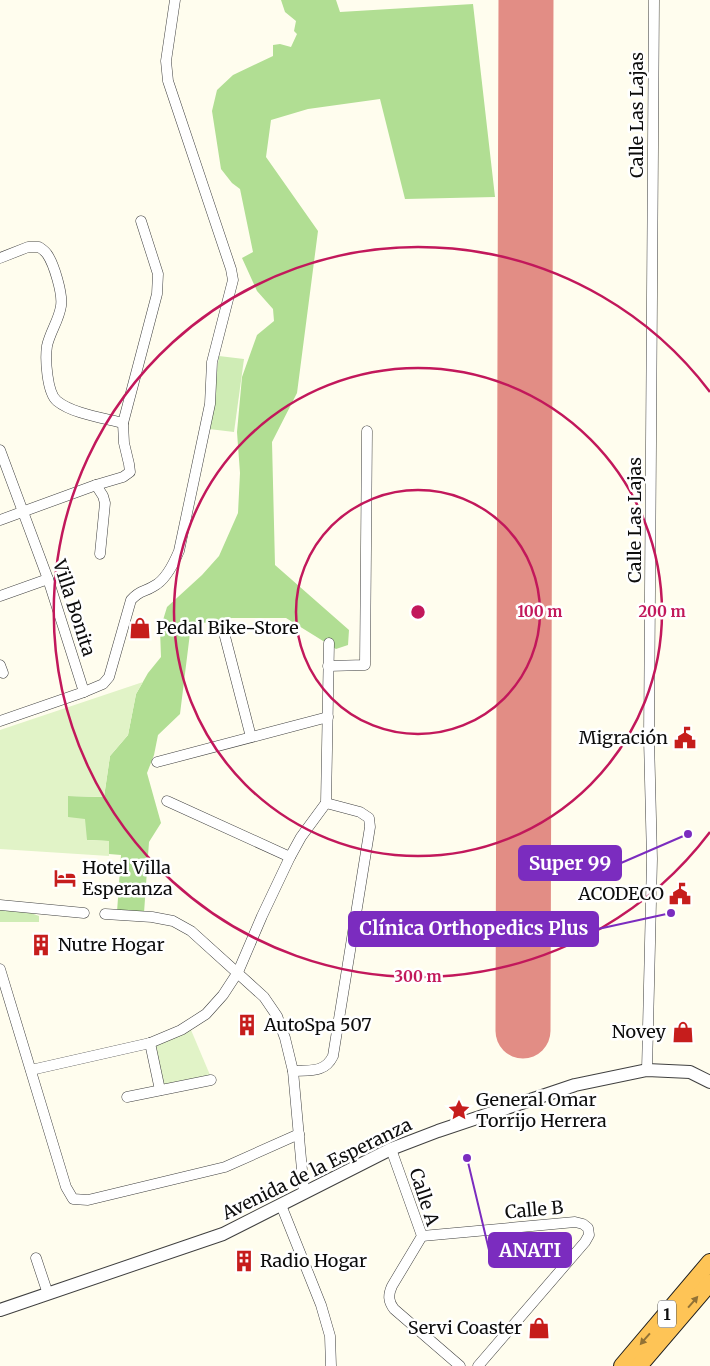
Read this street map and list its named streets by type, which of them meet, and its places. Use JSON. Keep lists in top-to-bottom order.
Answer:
{
  "streets": {
    "highway": ["1"],
    "street": [
      "Calle Las Lajas",
      "Villa Bonita",
      "Avenida de la Esperanza",
      "Calle A",
      "Calle B"
    ]
  },
  "crossings": [
    ["Calle Las Lajas", "Avenida de la Esperanza"],
    ["Avenida de la Esperanza", "Calle A"],
    ["Calle A", "Calle B"]
  ],
  "places": {
    "shop": ["Pedal Bike-Store", "Novey", "Servi Coaster"],
    "public building": ["Migración", "ACODECO"],
    "other": ["Super 99", "Clínica Orthopedics Plus", "ANATI"],
    "hotel": ["Hotel Villa Esperanza"],
    "building": ["Nutre Hogar", "AutoSpa 507", "Radio Hogar"],
    "place": ["General Omar Torrijo Herrera"]
  },
  "rings": ["100 m", "200 m", "300 m"]
}
